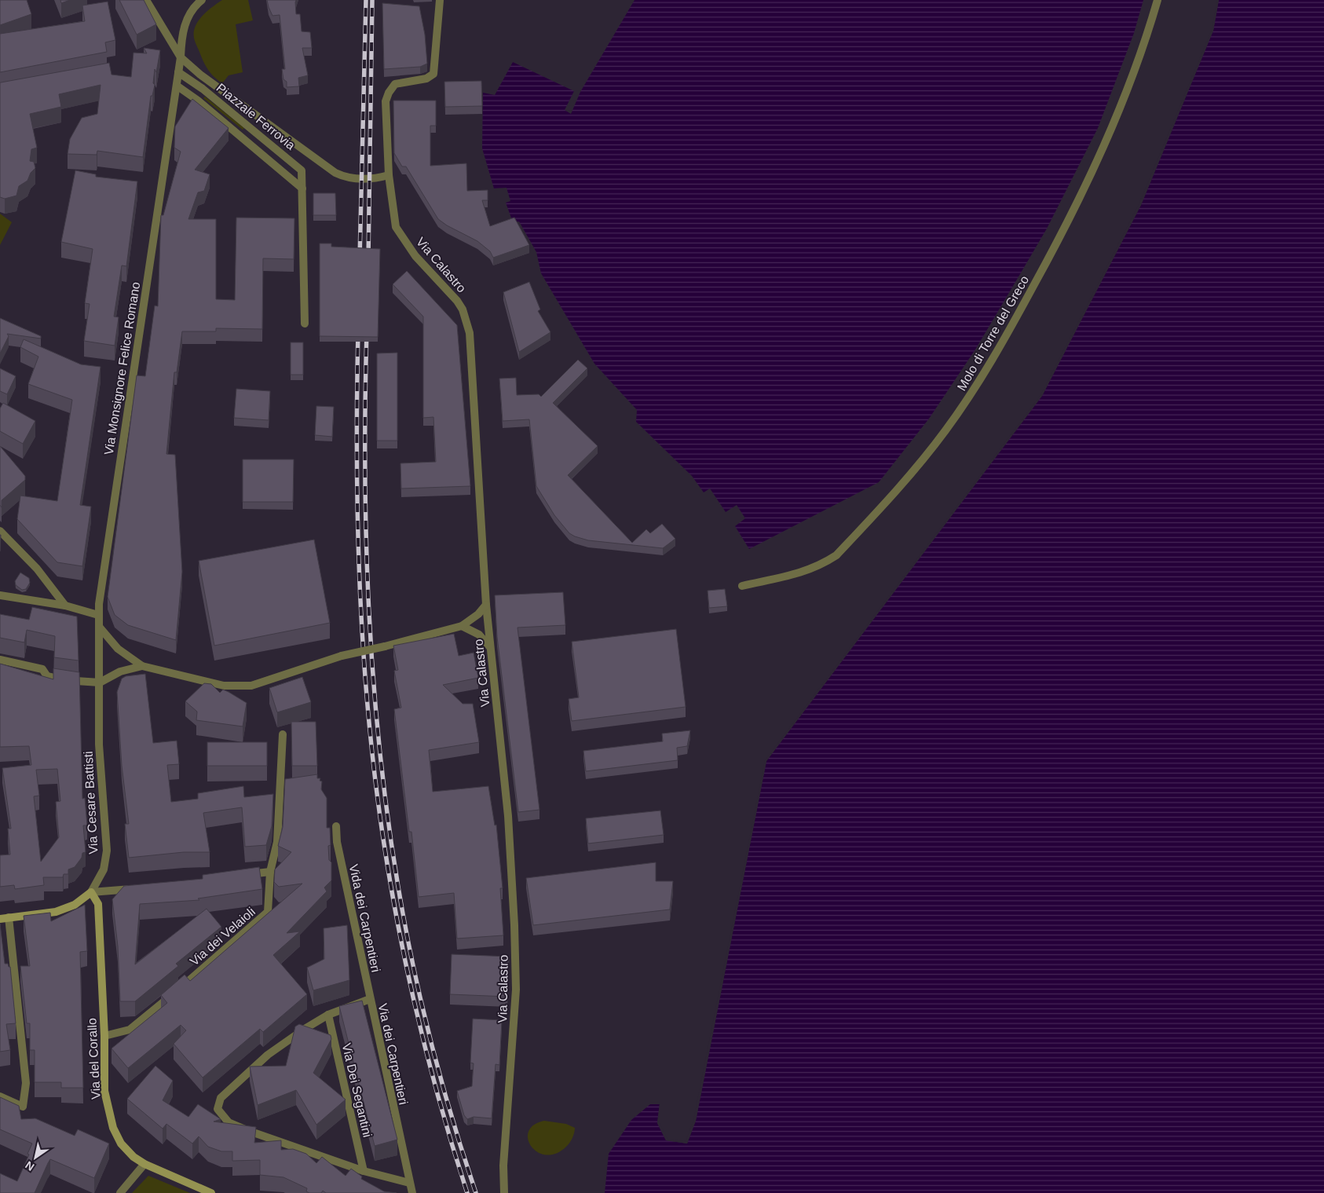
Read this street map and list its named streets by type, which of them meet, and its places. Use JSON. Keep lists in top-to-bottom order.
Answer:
{
  "streets": {
    "street": [
      "Piazzale Ferrovia",
      "Via Calastro",
      "Molo di Torre del Greco",
      "Via Monsignore Felice Romano",
      "Via Cesare Battisti",
      "Vida dei Carpentieri",
      "Via dei Velaioli",
      "Via dei Carpentieri",
      "Via del Corallo",
      "Via Dei Segantini"
    ]
  },
  "crossings": [
    ["Piazzale Ferrovia", "Via Monsignore Felice Romano"],
    ["Via Monsignore Felice Romano", "Via Cesare Battisti"],
    ["Via Cesare Battisti", "Via del Corallo"],
    ["Vida dei Carpentieri", "Via dei Carpentieri"],
    ["Via dei Velaioli", "Via del Corallo"],
    ["Via dei Carpentieri", "Via Dei Segantini"]
  ],
  "north": "bottom left"
}
